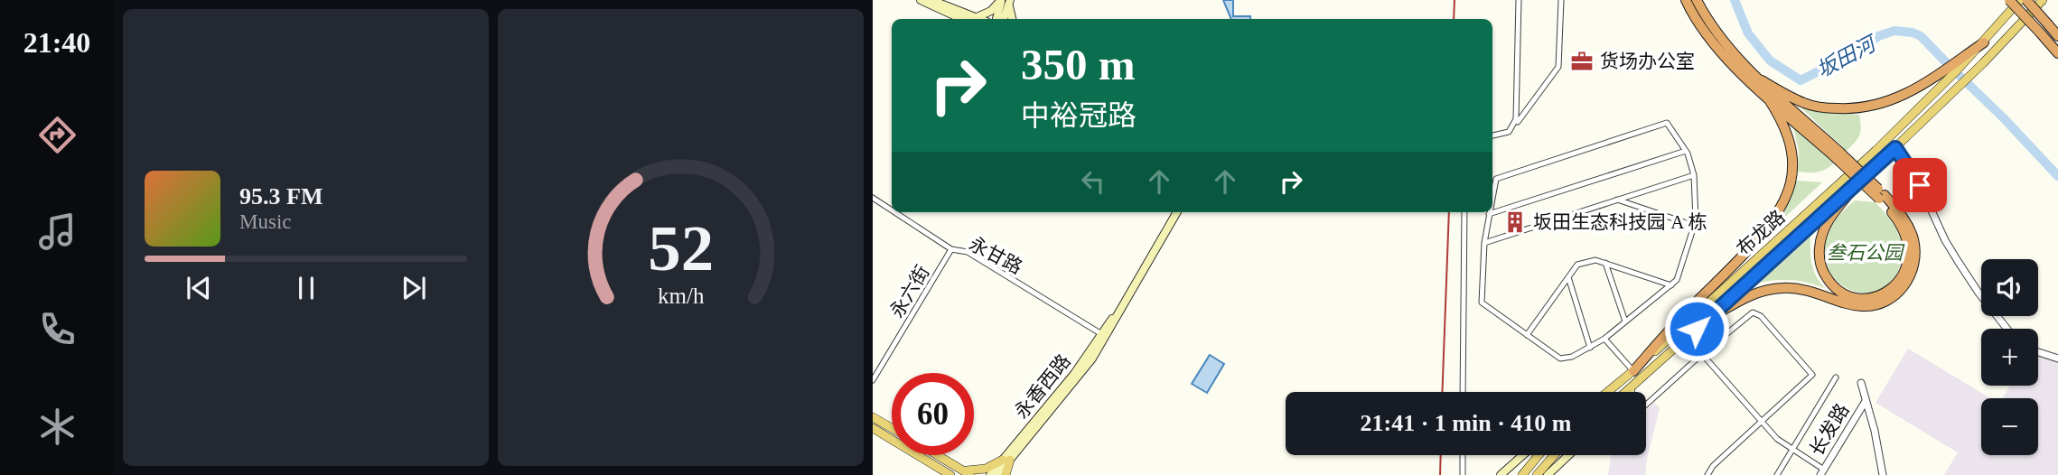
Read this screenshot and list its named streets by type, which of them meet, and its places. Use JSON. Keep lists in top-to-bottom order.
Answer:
{
  "streets": {
    "main road": ["布龙路", "永香西路"],
    "street": ["永甘路", "永六街", "长发路"]
  },
  "crossings": [
    ["永甘路", "永六街"],
    ["永甘路", "永香西路"]
  ],
  "water": ["坂田河"],
  "parks": ["叁石公园"],
  "places": {
    "office": ["货场办公室"],
    "building": ["坂田生态科技园 A 栋"]
  },
  "page": {
    "tabs": "21:40",
    "turn": ["350 m", "中裕冠路"],
    "song": ["95.3 FM", "Music"],
    "map_buttons": ["+", "−"],
    "limit": "60",
    "trip": "21:41 · 1 min · 410 m",
    "gauge": ["52", "km/h"]
  }
}
